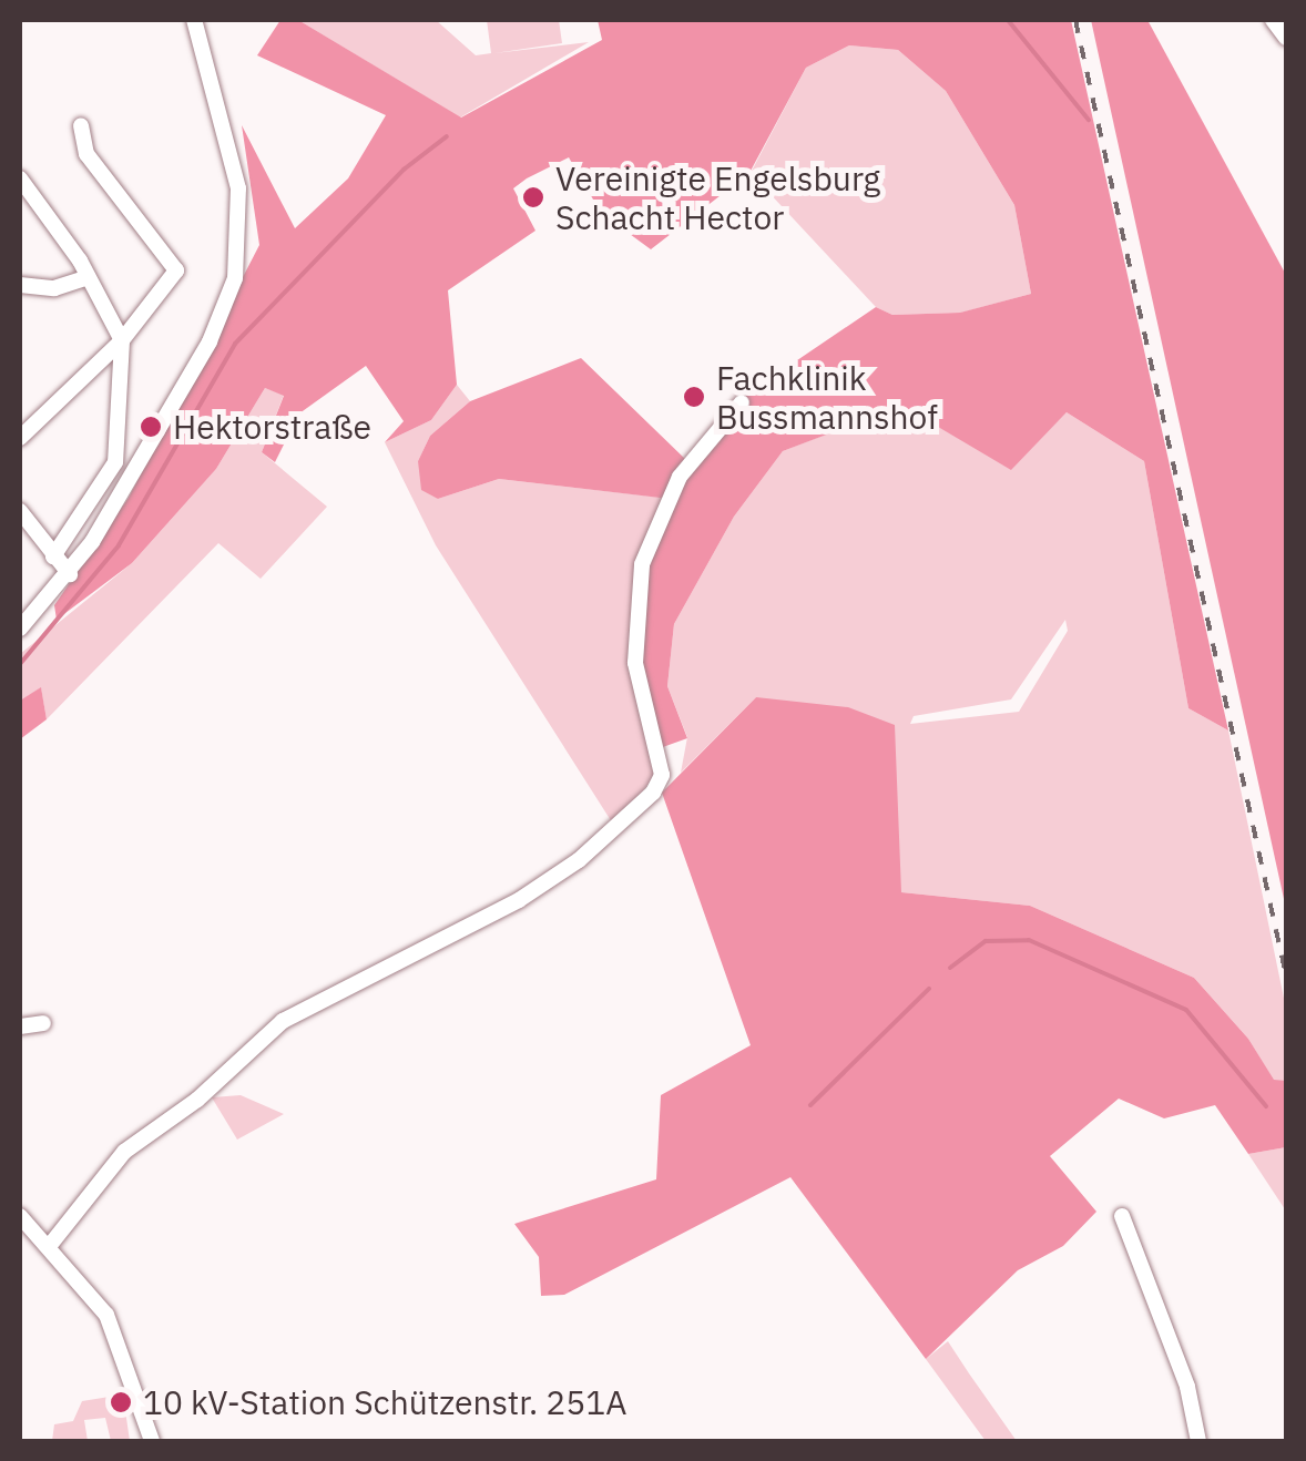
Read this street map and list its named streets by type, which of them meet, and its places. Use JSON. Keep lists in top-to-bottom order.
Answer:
{
  "places": [
    "Vereinigte Engelsburg Schacht Hector",
    "Fachklinik Bussmannshof",
    "Hektorstraße",
    "10 kV-Station Schützenstr. 251A"
  ]
}
